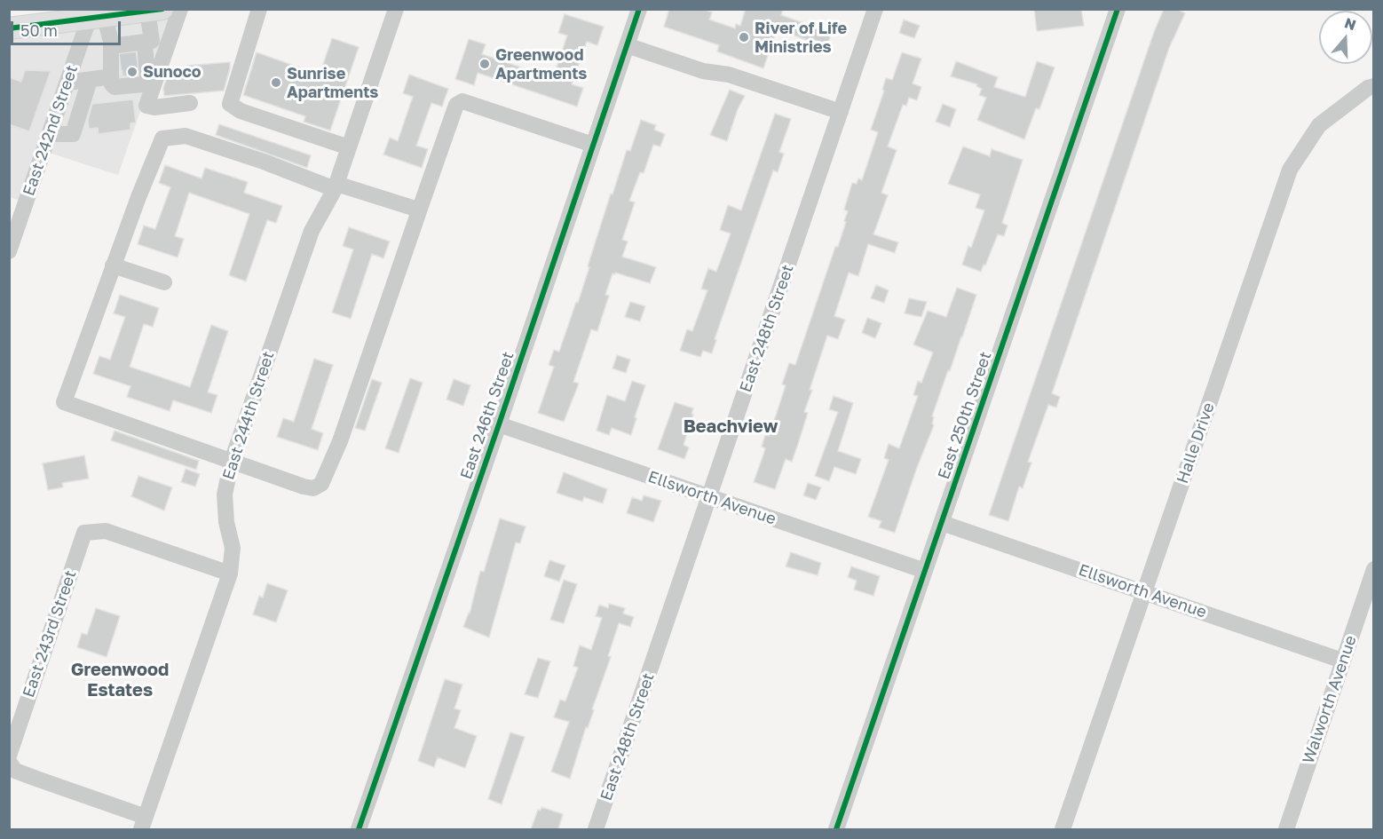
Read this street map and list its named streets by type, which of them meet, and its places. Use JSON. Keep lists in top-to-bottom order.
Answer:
{
  "streets": {
    "street": [
      "East 242nd Street",
      "East 248th Street",
      "East 244th Street",
      "East 246th Street",
      "East 250th Street",
      "Halle Drive",
      "Ellsworth Avenue",
      "East 243rd Street",
      "Walworth Avenue"
    ]
  },
  "crossings": [
    ["East 248th Street", "Ellsworth Avenue"],
    ["East 244th Street", "East 243rd Street"],
    ["East 246th Street", "Ellsworth Avenue"],
    ["East 250th Street", "Ellsworth Avenue"],
    ["Halle Drive", "Ellsworth Avenue"],
    ["Ellsworth Avenue", "Walworth Avenue"]
  ],
  "districts": ["Beachview", "Greenwood Estates"],
  "places": [
    "River of Life Ministries",
    "Greenwood Apartments",
    "Sunoco",
    "Sunrise Apartments"
  ],
  "scale_bar": "50 m",
  "north": "top"
}
